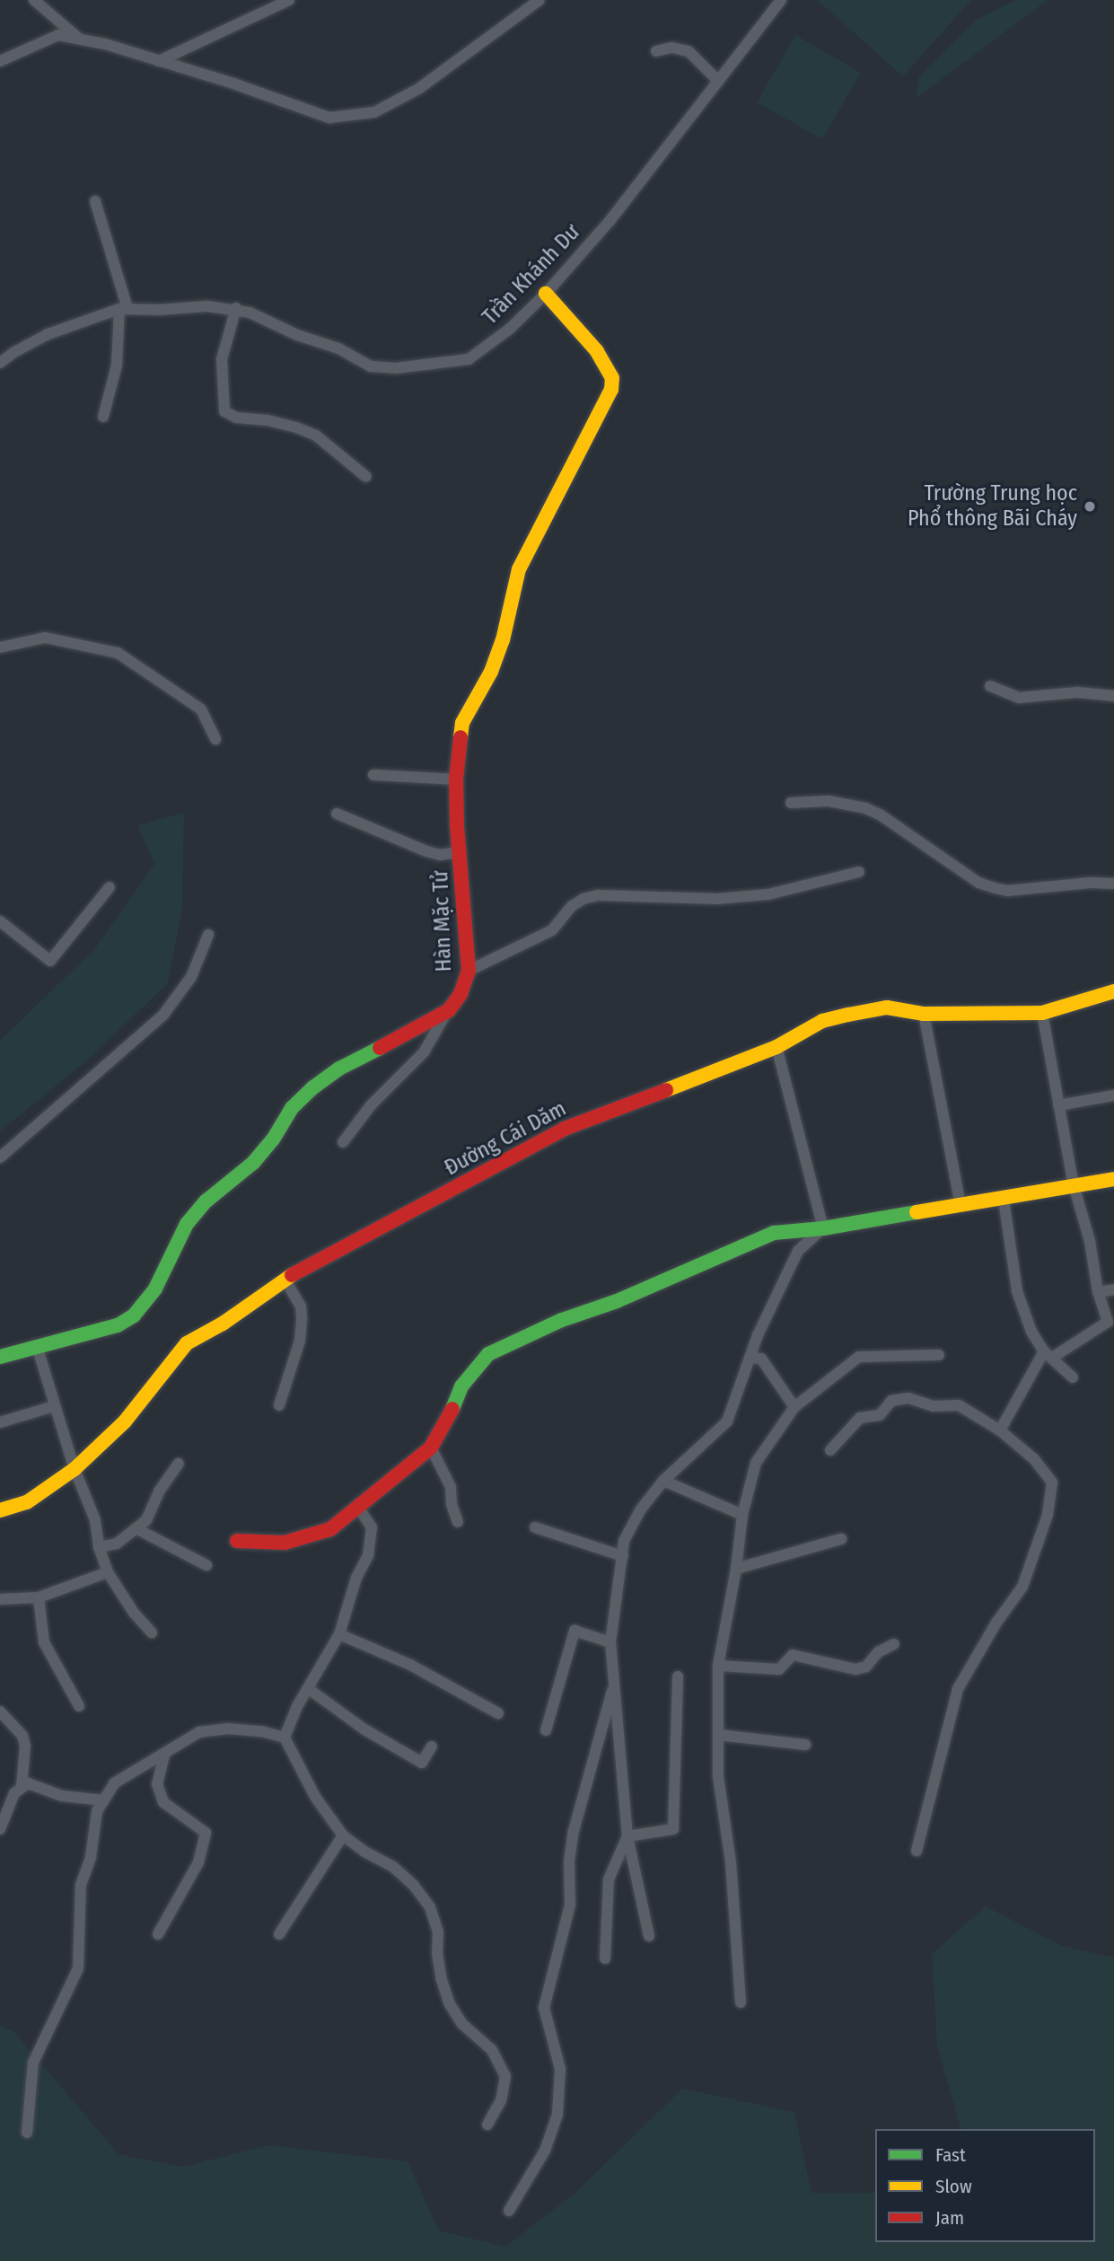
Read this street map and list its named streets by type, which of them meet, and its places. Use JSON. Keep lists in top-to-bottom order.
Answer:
{
  "streets": {
    "street": ["Trần Khánh Dư", "Hàn Mặc Tử", "Đường Cái Dăm"]
  },
  "crossings": [
    ["Trần Khánh Dư", "Hàn Mặc Tử"]
  ],
  "places": ["Trường Trung học Phổ thông Bãi Cháy"],
  "legend": ["Fast", "Slow", "Jam"]
}
